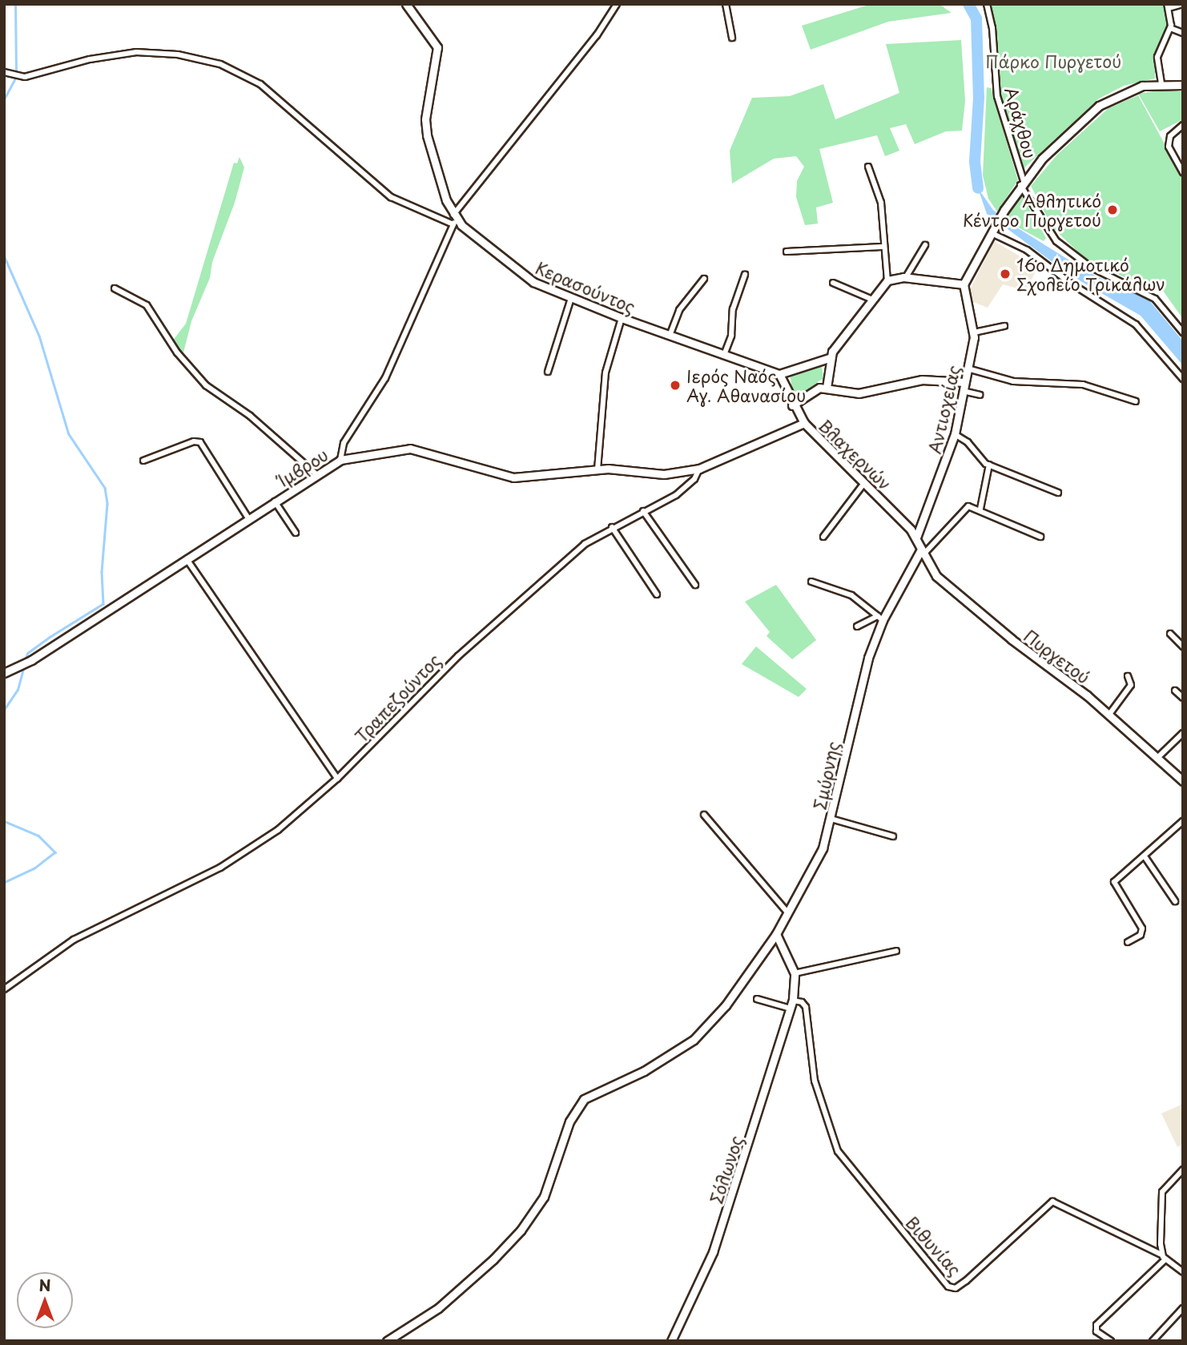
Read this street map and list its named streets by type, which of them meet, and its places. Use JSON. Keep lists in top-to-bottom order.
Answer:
{
  "streets": {
    "street": [
      "Αράχθου",
      "Κερασούντος",
      "Αντιοχείας",
      "Βλαχερνών",
      "Ίμβρου",
      "Πυργετού",
      "Τραπεζούντος",
      "Σμύρνης",
      "Σόλωνος",
      "Βιθυνίας"
    ]
  },
  "crossings": [
    ["Κερασούντος", "Βλαχερνών"],
    ["Αντιοχείας", "Βλαχερνών"],
    ["Βλαχερνών", "Πυργετού"],
    ["Βλαχερνών", "Τραπεζούντος"],
    ["Βλαχερνών", "Σμύρνης"],
    ["Ίμβρου", "Τραπεζούντος"],
    ["Πυργετού", "Σμύρνης"],
    ["Σόλωνος", "Βιθυνίας"]
  ],
  "parks": ["Πάρκο Πυργετού"],
  "places": ["Αθλητικό Κέντρο Πυργετού", "16ο Δημοτικό Σχολείο Τρικάλων", "Ιερός Ναός Αγ. Αθανασίου"],
  "north": "top"
}
